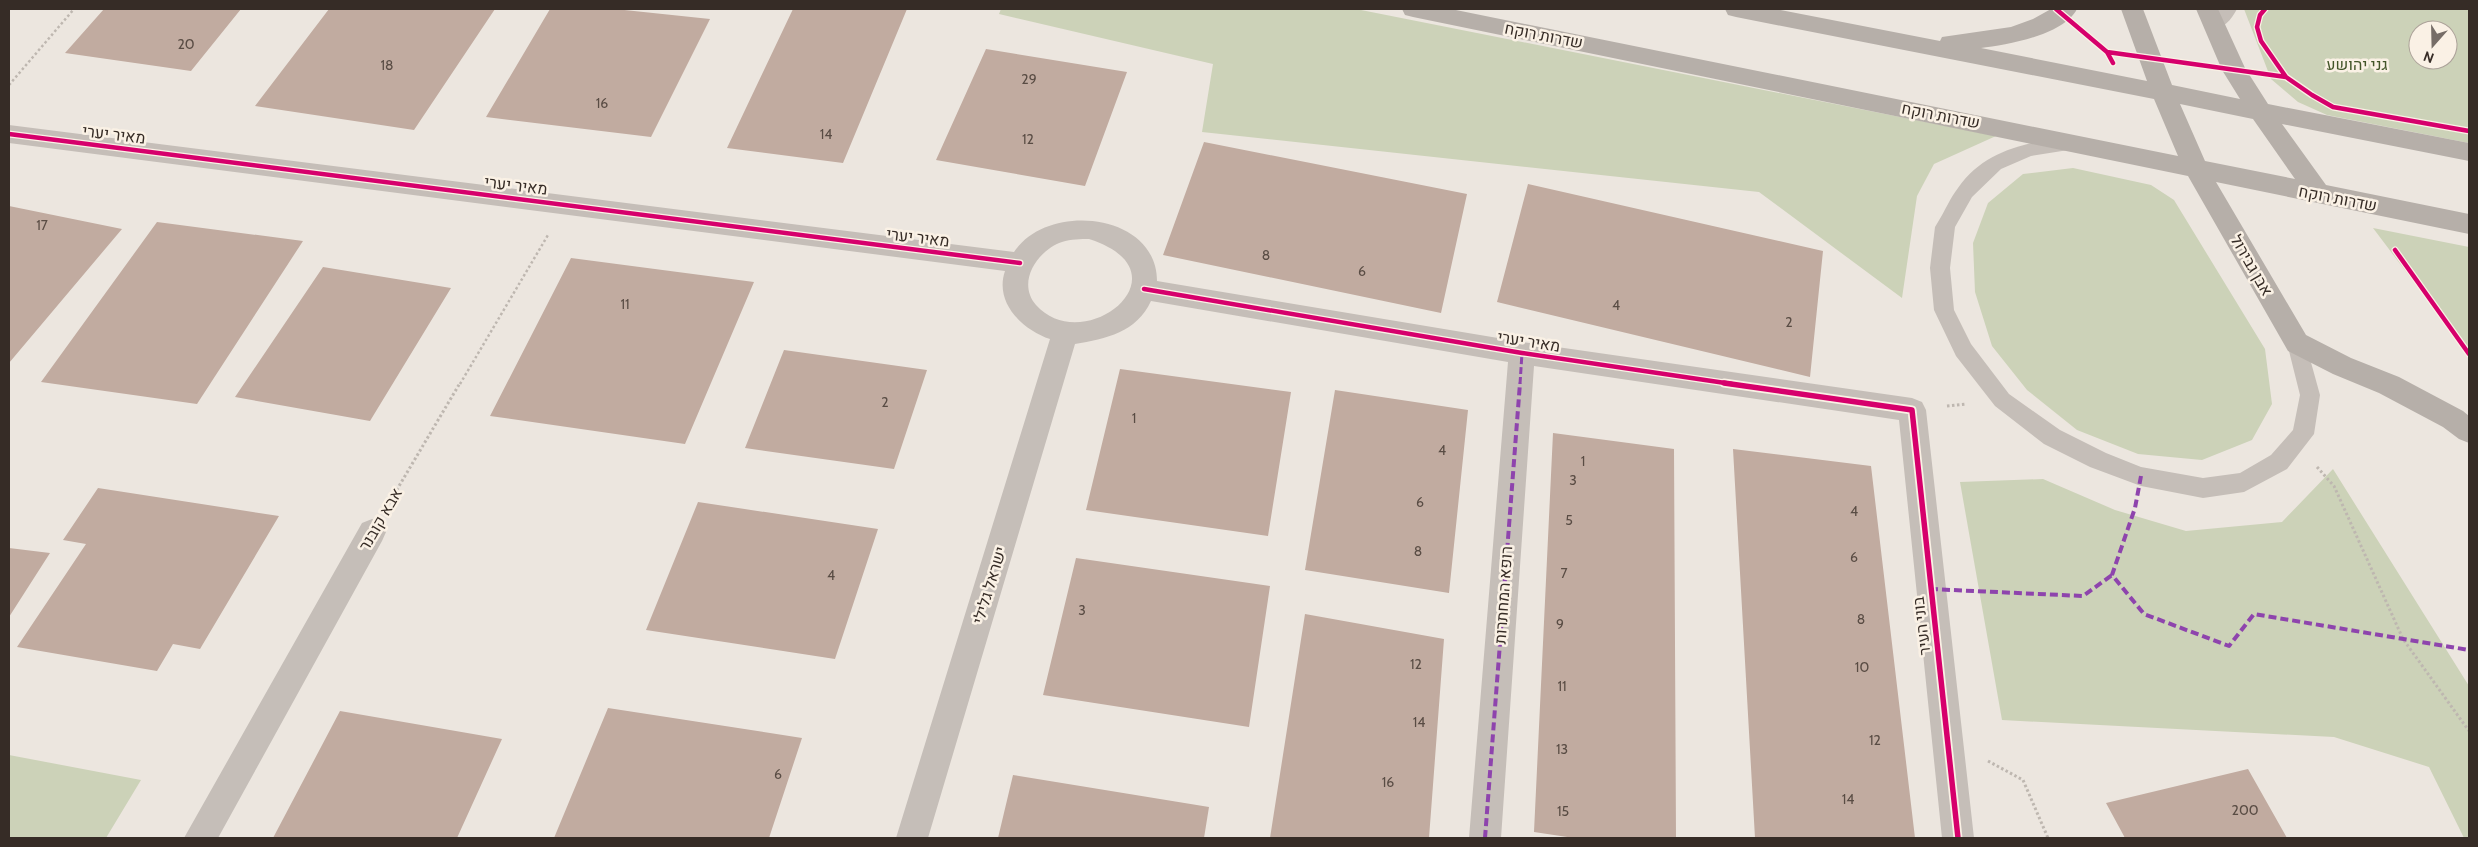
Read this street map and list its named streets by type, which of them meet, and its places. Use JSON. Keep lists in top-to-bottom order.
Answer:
{
  "streets": {
    "main road": ["שדרות רוקח", "אבן גבירול"],
    "street": [
      "מאיר יערי",
      "אבא קובנר",
      "ישראל גלילי",
      "רופא המחתרות",
      "בוני העיר"
    ]
  },
  "crossings": [
    ["שדרות רוקח", "אבן גבירול"],
    ["מאיר יערי", "אבא קובנר"],
    ["מאיר יערי", "ישראל גלילי"],
    ["מאיר יערי", "רופא המחתרות"],
    ["מאיר יערי", "בוני העיר"]
  ],
  "parks": ["גני יהושע"],
  "house_numbers": [
    "20",
    "18",
    "29",
    "16",
    "14",
    "12",
    "17",
    "8",
    "6",
    "11",
    "4",
    "2",
    "2",
    "1",
    "4",
    "1",
    "3",
    "6",
    "4",
    "5",
    "8",
    "6",
    "7",
    "4",
    "3",
    "8",
    "9",
    "12",
    "10",
    "11",
    "14",
    "12",
    "13",
    "6",
    "16",
    "14",
    "200",
    "15"
  ],
  "north": "bottom"
}
